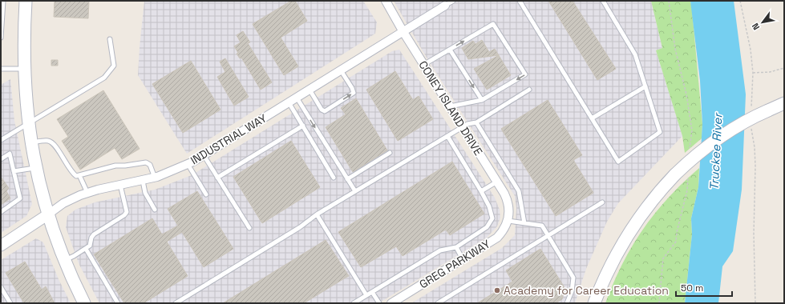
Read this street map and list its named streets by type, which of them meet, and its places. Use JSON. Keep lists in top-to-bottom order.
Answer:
{
  "streets": {
    "street": ["CONEY ISLAND DRIVE", "INDUSTRIAL WAY", "GREG PARKWAY"]
  },
  "crossings": [
    ["CONEY ISLAND DRIVE", "INDUSTRIAL WAY"],
    ["CONEY ISLAND DRIVE", "GREG PARKWAY"]
  ],
  "water": ["Truckee River"],
  "places": ["Academy for Career Education"],
  "scale_bar": "50 m",
  "north": "bottom left"
}
